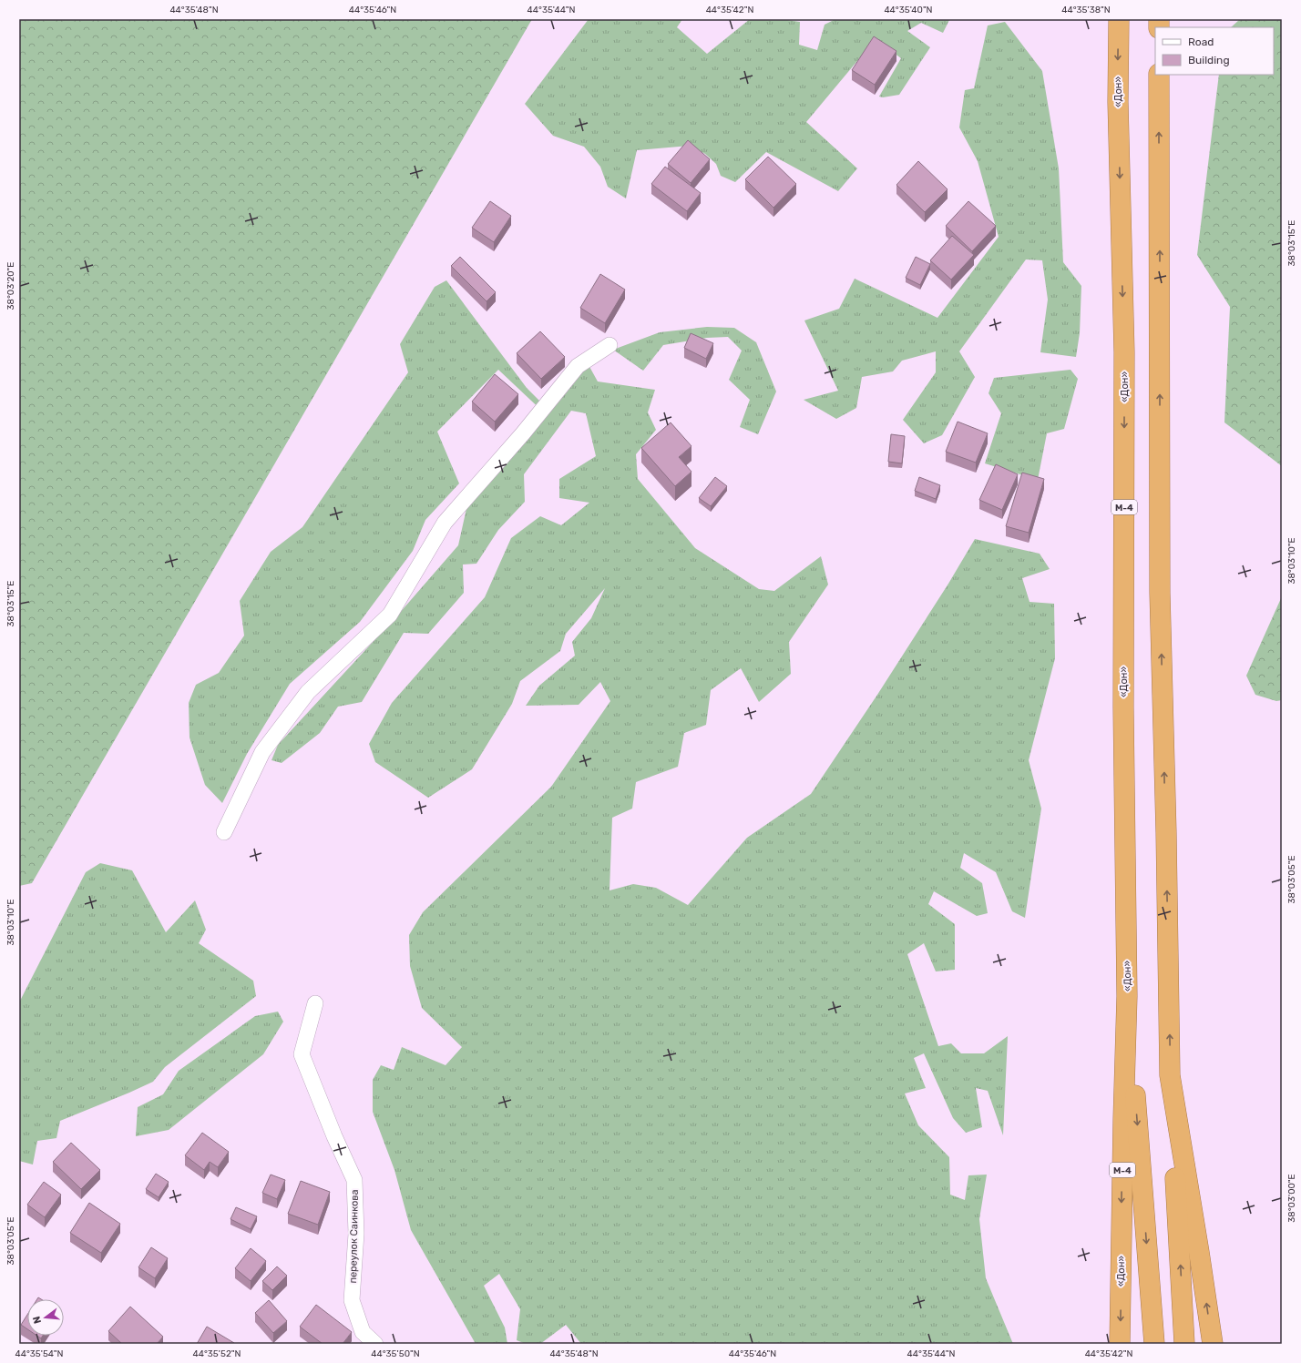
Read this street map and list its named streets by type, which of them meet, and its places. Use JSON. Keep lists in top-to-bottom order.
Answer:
{
  "streets": {
    "highway": ["«Дон»", "М-4"],
    "street": ["переулок Саинкова"]
  },
  "legend": ["Road", "Building"],
  "north": "left",
  "coordinates": [
    "44°35'48\"N",
    "44°35'46\"N",
    "44°35'44\"N",
    "44°35'42\"N",
    "44°35'40\"N",
    "44°35'38\"N",
    "38°03'15\"E",
    "38°03'20\"E",
    "38°03'10\"E",
    "38°03'05\"E",
    "38°03'00\"E",
    "44°35'54\"N",
    "44°35'52\"N",
    "44°35'50\"N"
  ]
}
